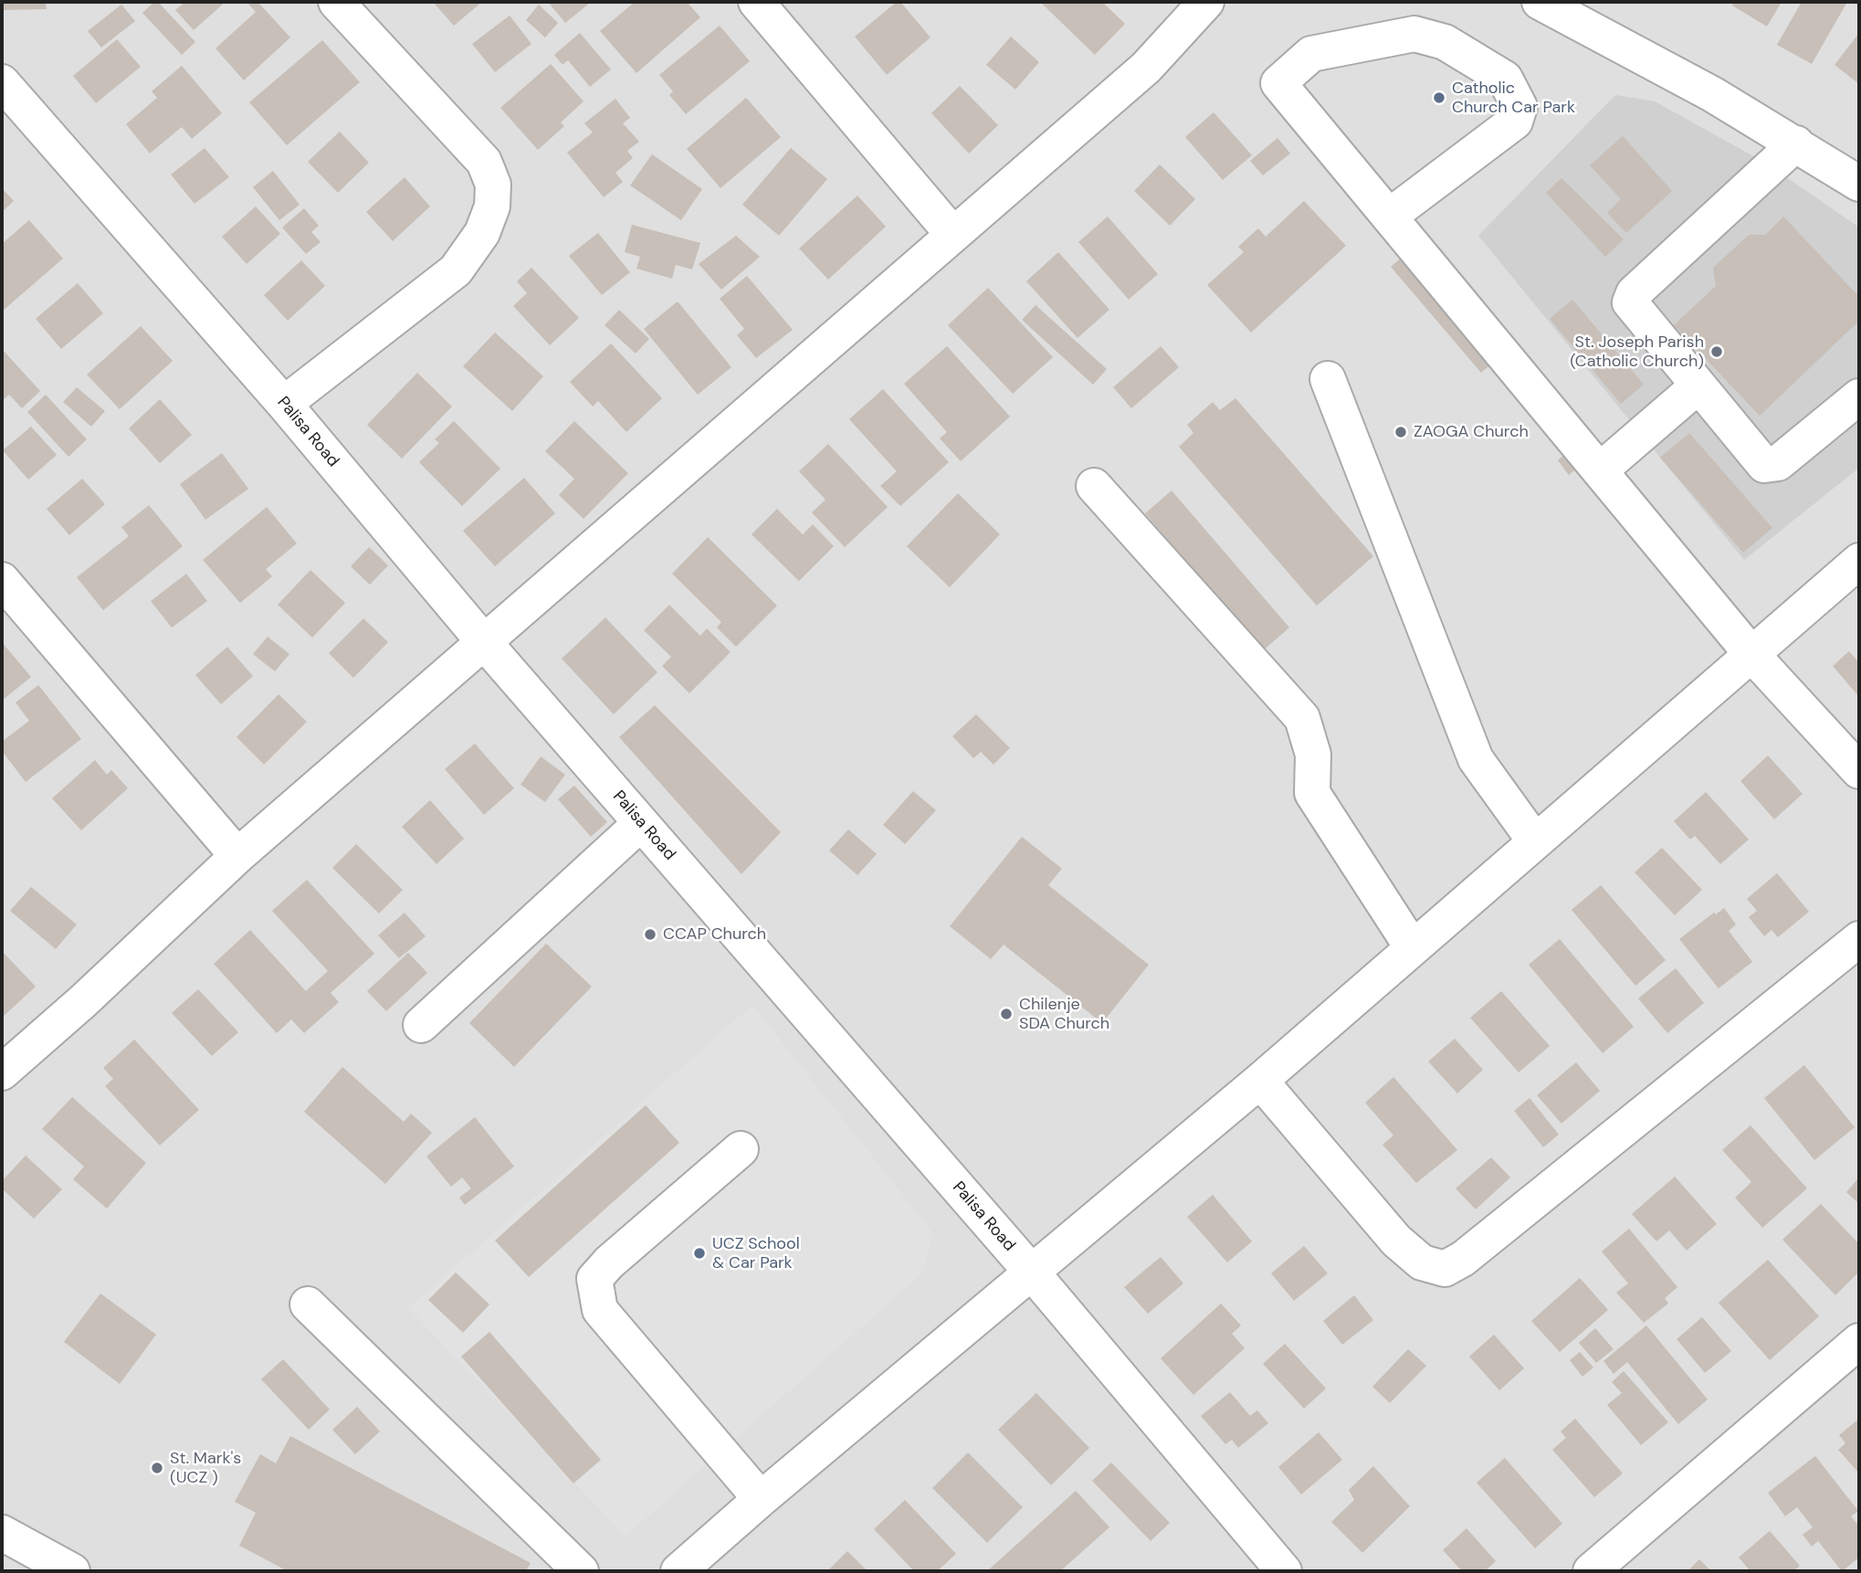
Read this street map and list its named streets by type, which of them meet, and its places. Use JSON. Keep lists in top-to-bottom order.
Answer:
{
  "streets": {
    "street": ["Palisa Road"]
  },
  "places": [
    "Catholic Church Car Park",
    "St. Joseph Parish (Catholic Church)",
    "ZAOGA Church",
    "CCAP Church",
    "Chilenje SDA Church",
    "UCZ School & Car Park",
    "St. Mark's (UCZ )"
  ]
}
